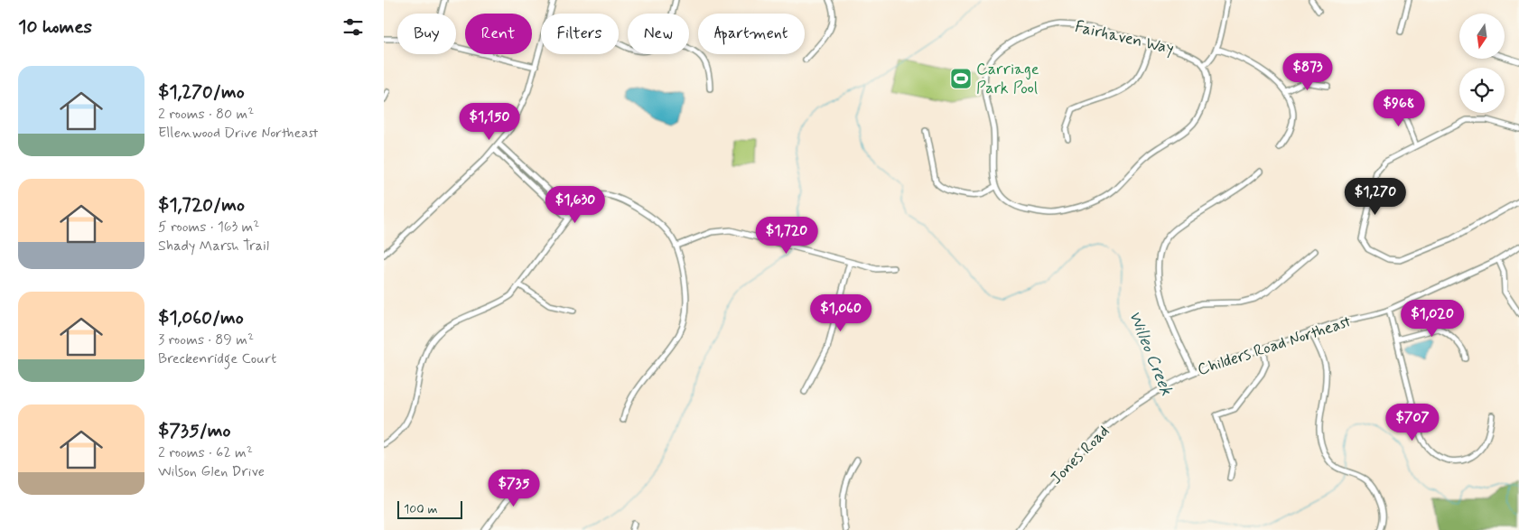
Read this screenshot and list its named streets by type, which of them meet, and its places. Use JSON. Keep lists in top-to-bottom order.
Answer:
{
  "streets": {
    "street": ["Fairhaven Way", "Childers Road Northeast", "Jones Road"]
  },
  "crossings": [
    ["Childers Road Northeast", "Jones Road"]
  ],
  "water": ["Willeo Creek"],
  "places": {
    "sports": ["Carriage Park Pool"]
  },
  "scale_bar": "100 m",
  "north": "bottom",
  "page": {
    "heading": "10 homes",
    "chip": [
      "Buy",
      "Rent",
      "Filters",
      "New",
      "Apartment"
    ],
    "price": [
      "$873",
      "$968",
      "$1,150",
      "$1,270",
      "$1,630",
      "$1,720",
      "$1,060",
      "$1,020",
      "$707",
      "$735"
    ],
    "list": [
      {
        "name": "$1,270/mo",
        "note": "2 rooms · 80 m² · Ellenwood Drive Northeast"
      },
      {
        "name": "$1,720/mo",
        "note": "5 rooms · 163 m² · Shady Marsh Trail"
      },
      {
        "name": "$1,060/mo",
        "note": "3 rooms · 89 m² · Breckenridge Court"
      },
      {
        "name": "$735/mo",
        "note": "2 rooms · 62 m² · Wilson Glen Drive"
      }
    ],
    "scale": "100 m"
  }
}
